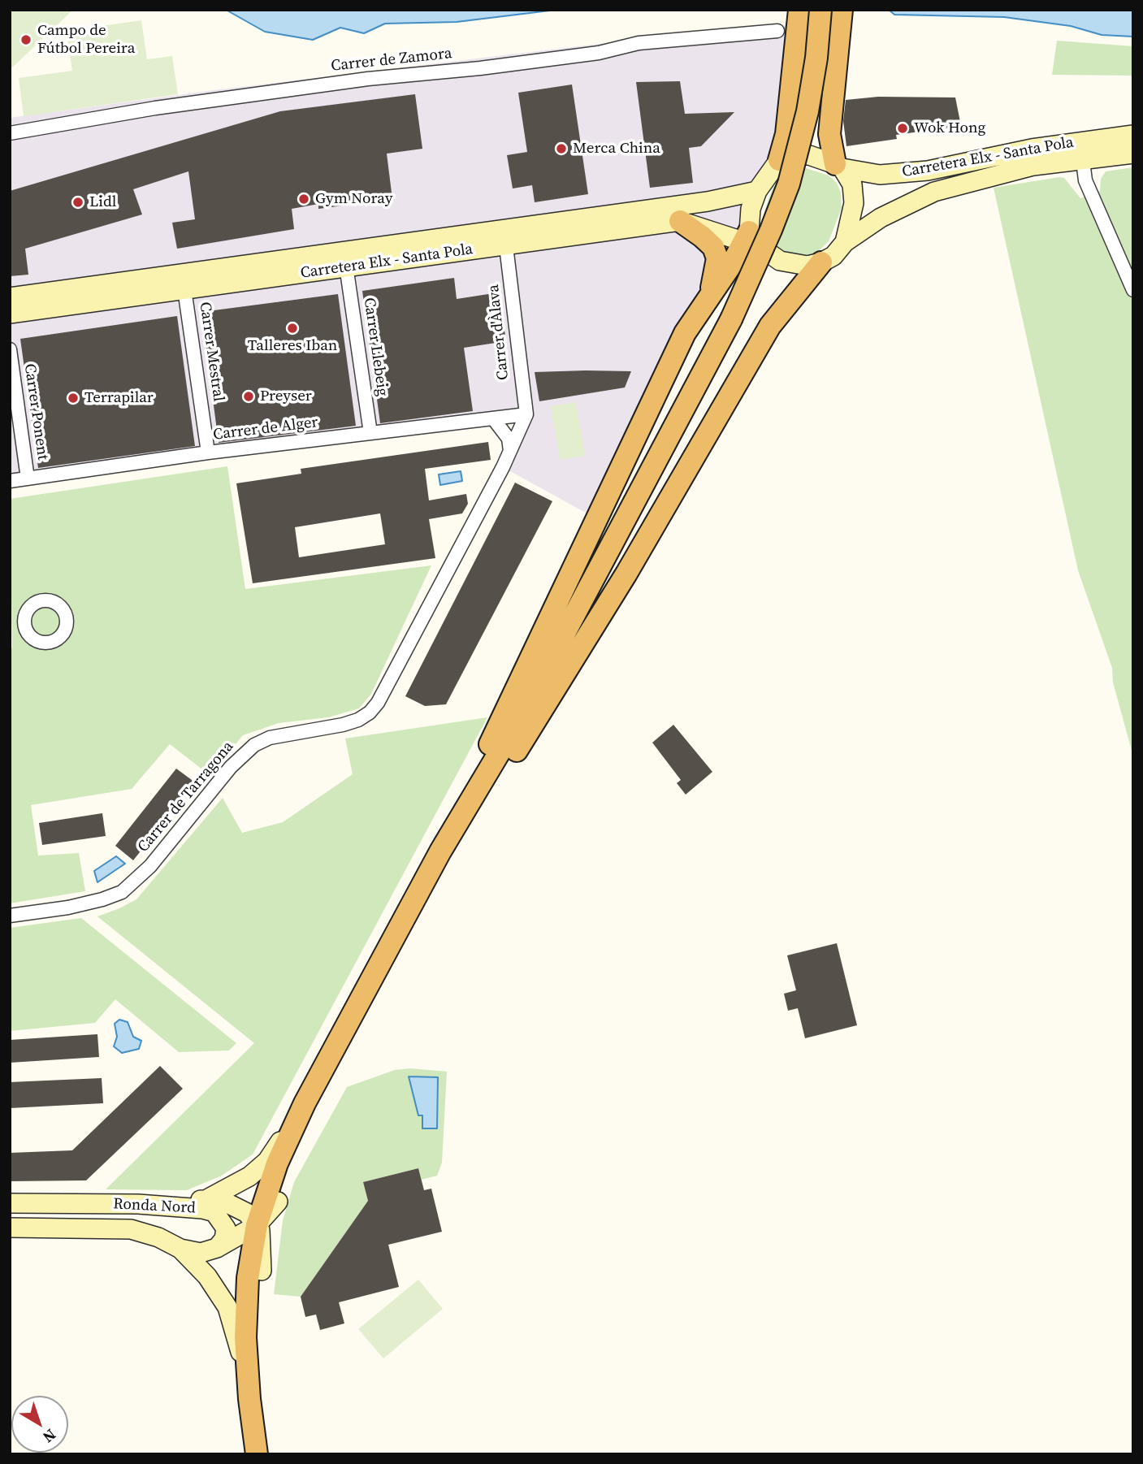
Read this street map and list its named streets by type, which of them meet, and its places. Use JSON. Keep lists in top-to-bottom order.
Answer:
{
  "streets": {
    "main road": ["Carretera Elx - Santa Pola", "Ronda Nord"],
    "street": [
      "Carrer de Zamora",
      "Carrer d'Àlava",
      "Carrer Llebeig",
      "Carrer Mestral",
      "Carrer Ponent",
      "Carrer de Alger",
      "Carrer de Tarragona"
    ]
  },
  "crossings": [
    ["Carretera Elx - Santa Pola", "Carrer d'Àlava"],
    ["Carretera Elx - Santa Pola", "Carrer Llebeig"],
    ["Carretera Elx - Santa Pola", "Carrer Mestral"],
    ["Carrer d'Àlava", "Carrer de Alger"],
    ["Carrer d'Àlava", "Carrer de Tarragona"],
    ["Carrer Llebeig", "Carrer de Alger"],
    ["Carrer Mestral", "Carrer de Alger"],
    ["Carrer Ponent", "Carrer de Alger"],
    ["Carrer de Alger", "Carrer de Tarragona"]
  ],
  "places": [
    "Campo de Fútbol Pereira",
    "Wok Hong",
    "Merca China",
    "Gym Noray",
    "Lidl",
    "Talleres Iban",
    "Preyser",
    "Terrapilar"
  ],
  "north": "bottom right"
}
